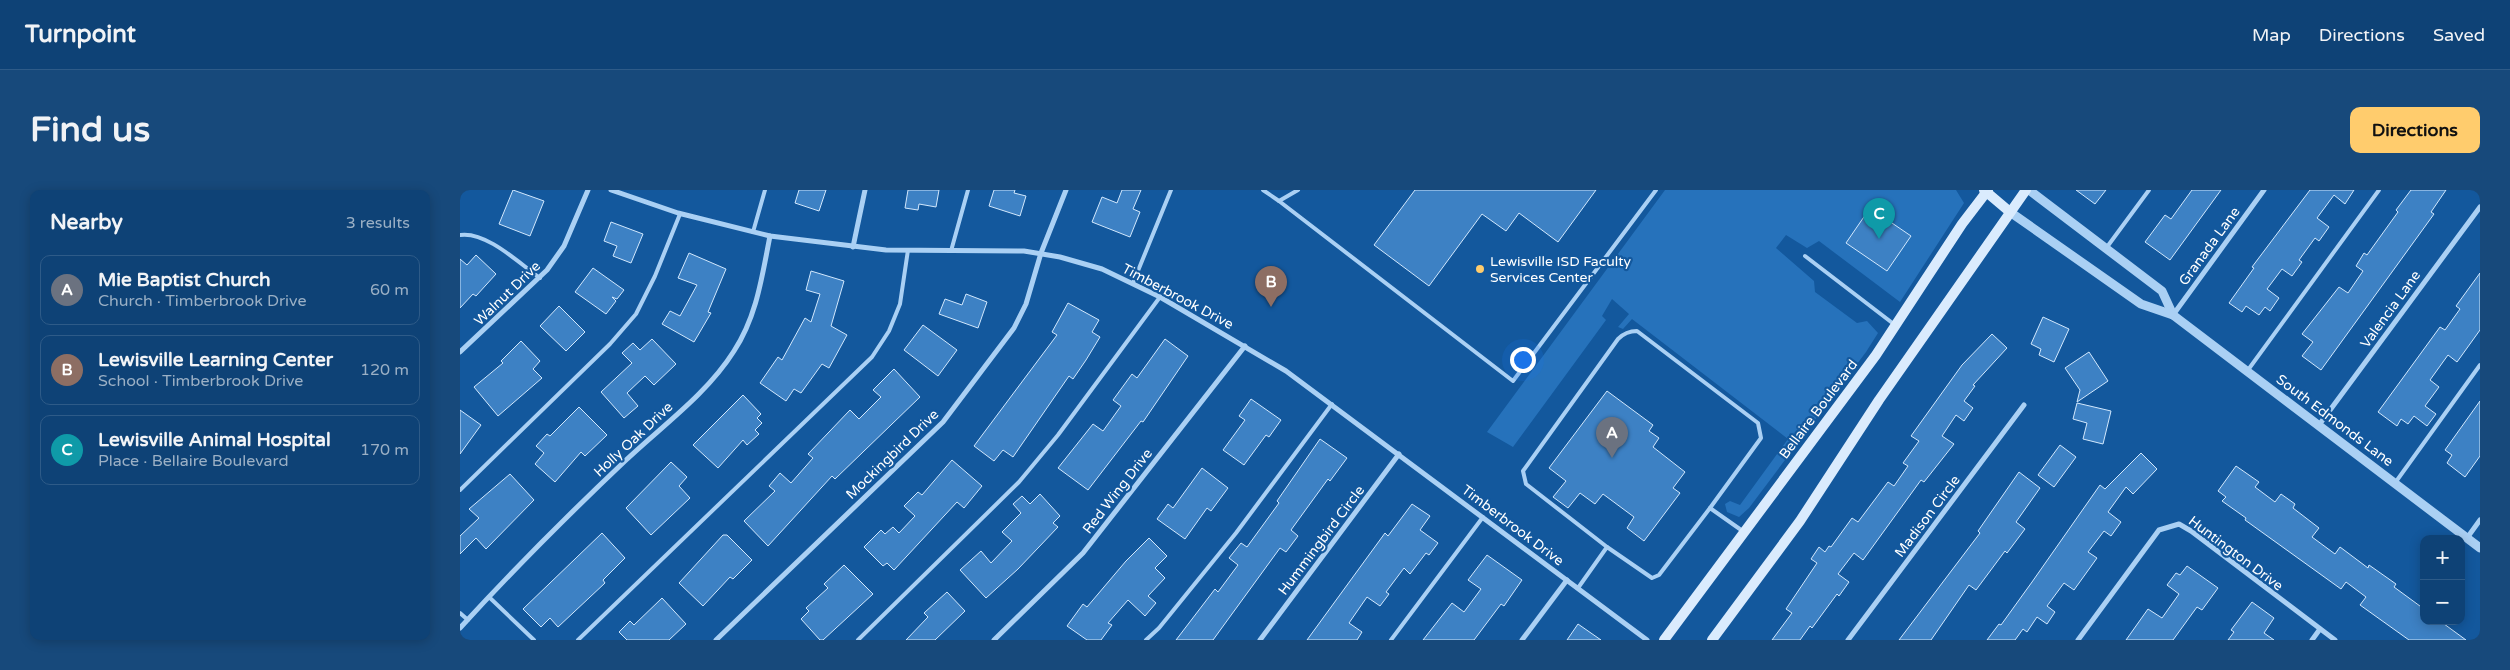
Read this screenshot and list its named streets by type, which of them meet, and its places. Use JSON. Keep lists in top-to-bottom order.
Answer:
{
  "streets": {
    "main road": ["Bellaire Boulevard", "South Edmonds Lane"],
    "street": [
      "Granada Lane",
      "Walnut Drive",
      "Timberbrook Drive",
      "Valencia Lane",
      "Holly Oak Drive",
      "Mockingbird Drive",
      "Red Wing Drive",
      "Madison Circle",
      "Hummingbird Circle",
      "Huntington Drive"
    ]
  },
  "crossings": [
    ["Granada Lane", "South Edmonds Lane"],
    ["Timberbrook Drive", "Holly Oak Drive"],
    ["Timberbrook Drive", "Mockingbird Drive"],
    ["Timberbrook Drive", "Red Wing Drive"],
    ["Timberbrook Drive", "Hummingbird Circle"],
    ["Valencia Lane", "South Edmonds Lane"],
    ["Bellaire Boulevard", "South Edmonds Lane"]
  ],
  "places": ["Lewisville ISD Faculty Services Center"],
  "page": {
    "header": "Turnpoint",
    "nav": ["Map", "Directions", "Saved"],
    "buttons": "Directions",
    "title": "Find us",
    "heading": ["Nearby", "3 results"],
    "pins": ["C", "B", "A"],
    "list": [
      {
        "mark": "A",
        "name": "Mie Baptist Church",
        "note": "Church · Timberbrook Drive",
        "value": "60 m"
      },
      {
        "mark": "B",
        "name": "Lewisville Learning Center",
        "note": "School · Timberbrook Drive",
        "value": "120 m"
      },
      {
        "mark": "C",
        "name": "Lewisville Animal Hospital",
        "note": "Place · Bellaire Boulevard",
        "value": "170 m"
      }
    ],
    "map_buttons": ["+", "−"]
  }
}
